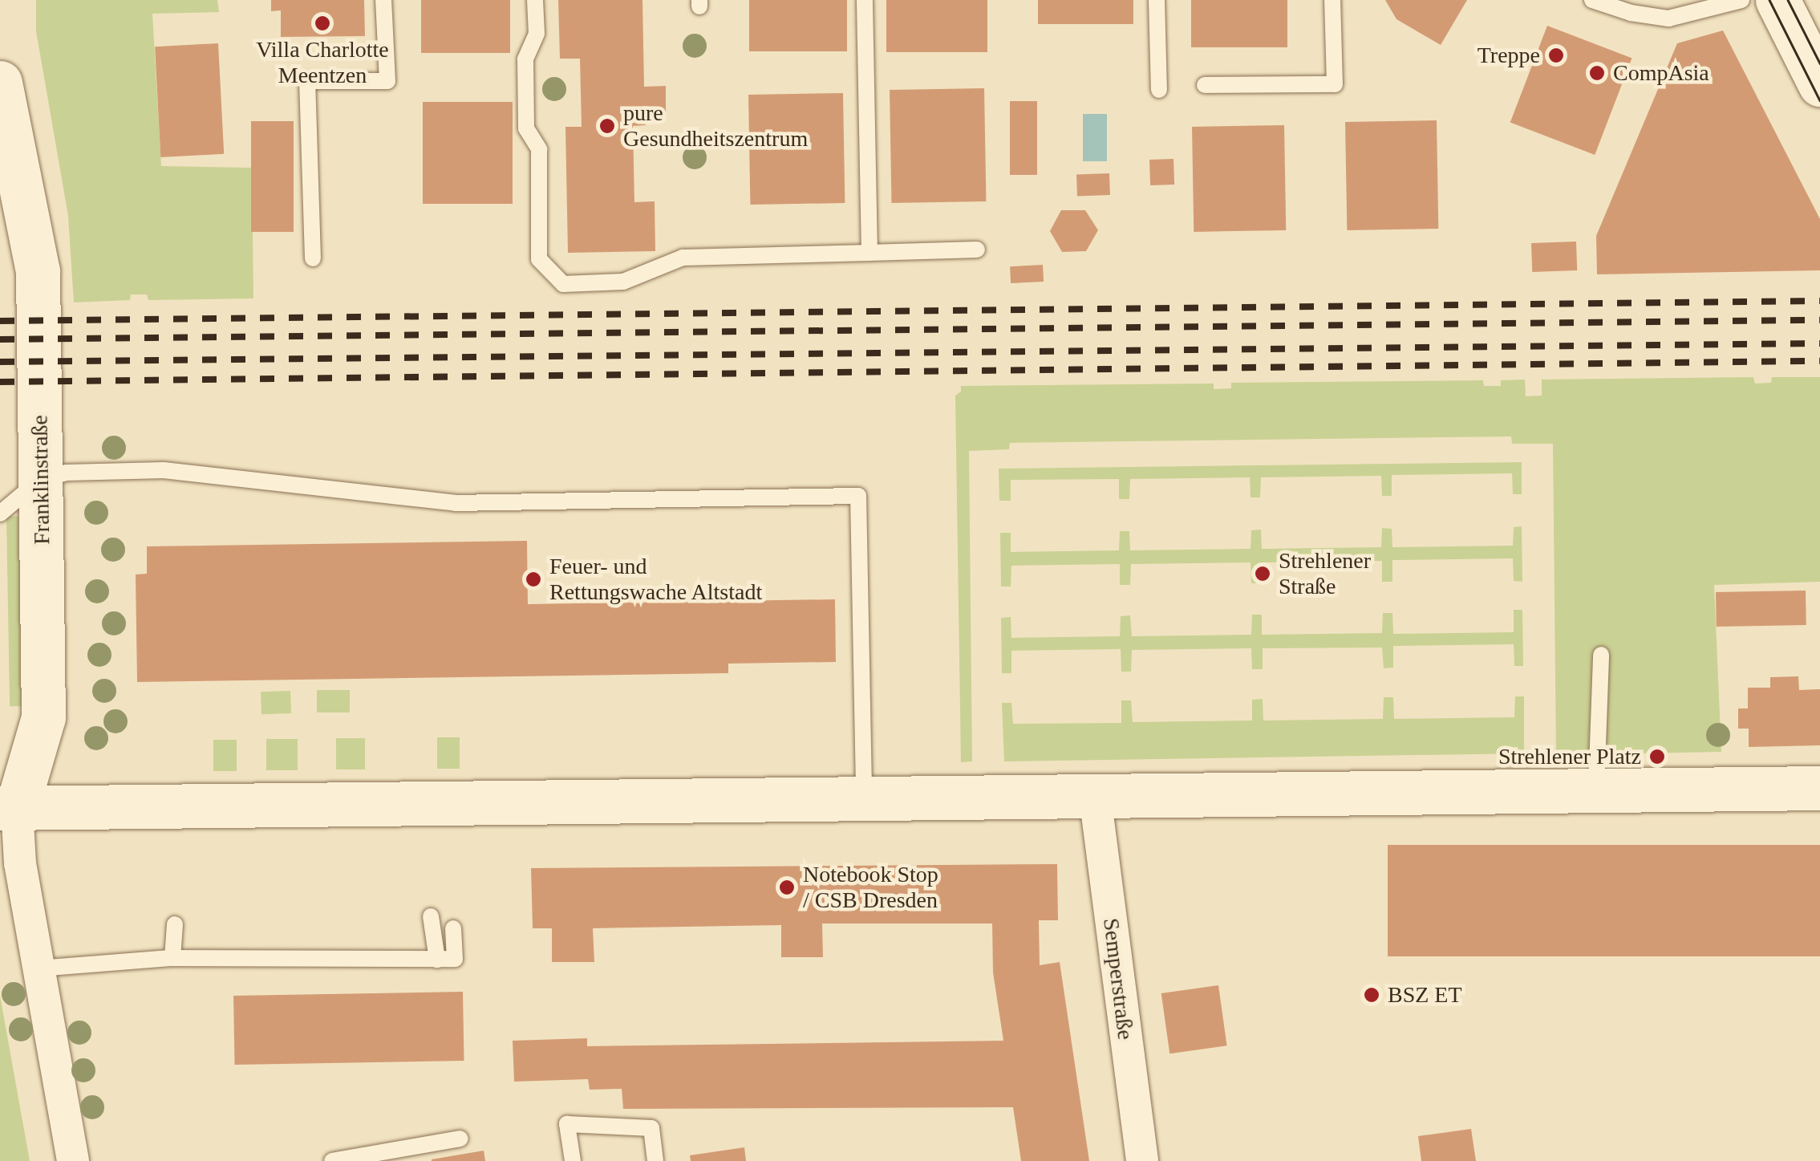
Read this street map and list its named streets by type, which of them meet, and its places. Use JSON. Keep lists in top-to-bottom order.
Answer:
{
  "streets": {
    "main road": ["Franklinstraße"],
    "street": ["Semperstraße"]
  },
  "places": [
    "Villa Charlotte Meentzen",
    "Treppe",
    "CompAsia",
    "pure Gesundheitszentrum",
    "Strehlener Straße",
    "Feuer- und Rettungswache Altstadt",
    "Strehlener Platz",
    "Notebook Stop / CSB Dresden",
    "BSZ ET"
  ]
}
